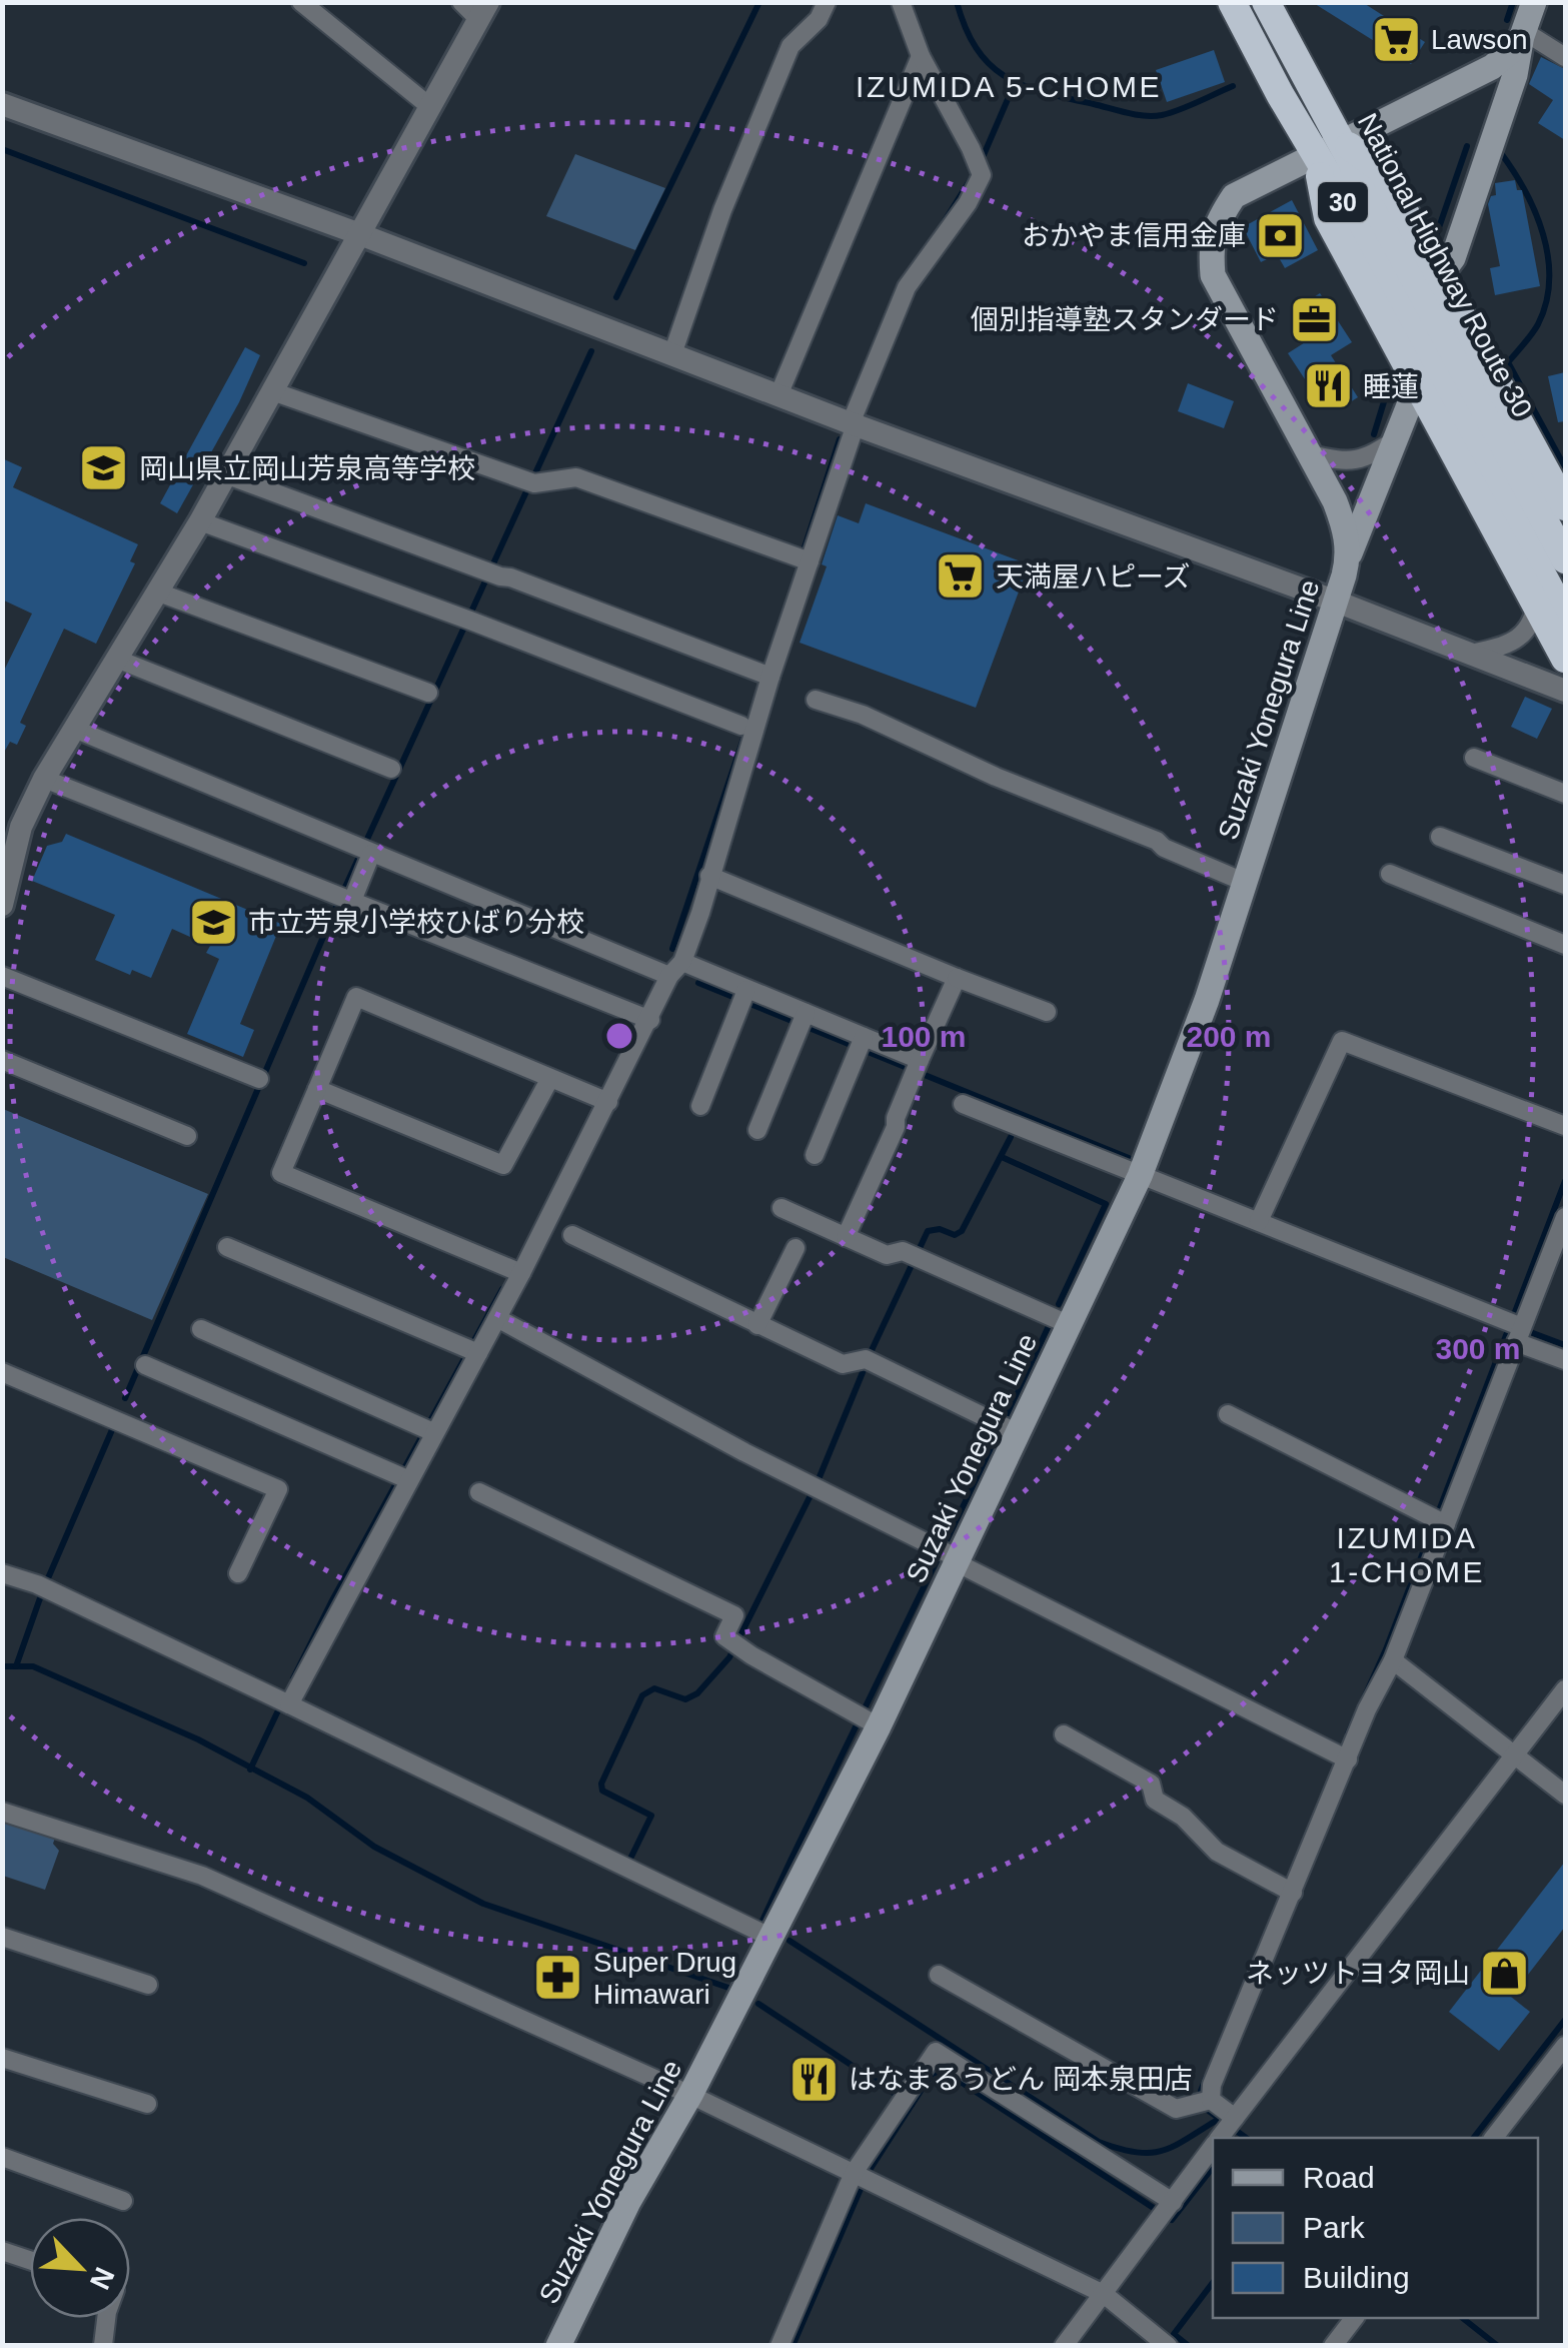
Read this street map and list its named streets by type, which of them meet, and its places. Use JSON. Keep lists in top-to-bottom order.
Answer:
{
  "streets": {
    "highway": ["30", "National Highway Route 30"],
    "main road": ["Suzaki Yonegura Line"]
  },
  "crossings": [
    ["National Highway Route 30", "Suzaki Yonegura Line"]
  ],
  "districts": ["IZUMIDA 5-CHOME", "IZUMIDA 1-CHOME"],
  "places": {
    "supermarket": ["Lawson", "天満屋ハピーズ"],
    "bank": ["おかやま信用金庫"],
    "office": ["個別指導塾スタンダード"],
    "restaurant": ["睡蓮", "はなまるうどん 岡本泉田店"],
    "school or university": ["岡山県立岡山芳泉高等学校", "市立芳泉小学校ひばり分校"],
    "shop": ["ネッツトヨタ岡山"],
    "pharmacy": ["Super Drug Himawari"]
  },
  "legend": ["Road", "Park", "Building"],
  "north": "bottom right",
  "rings": ["100 m", "200 m", "300 m"]
}
